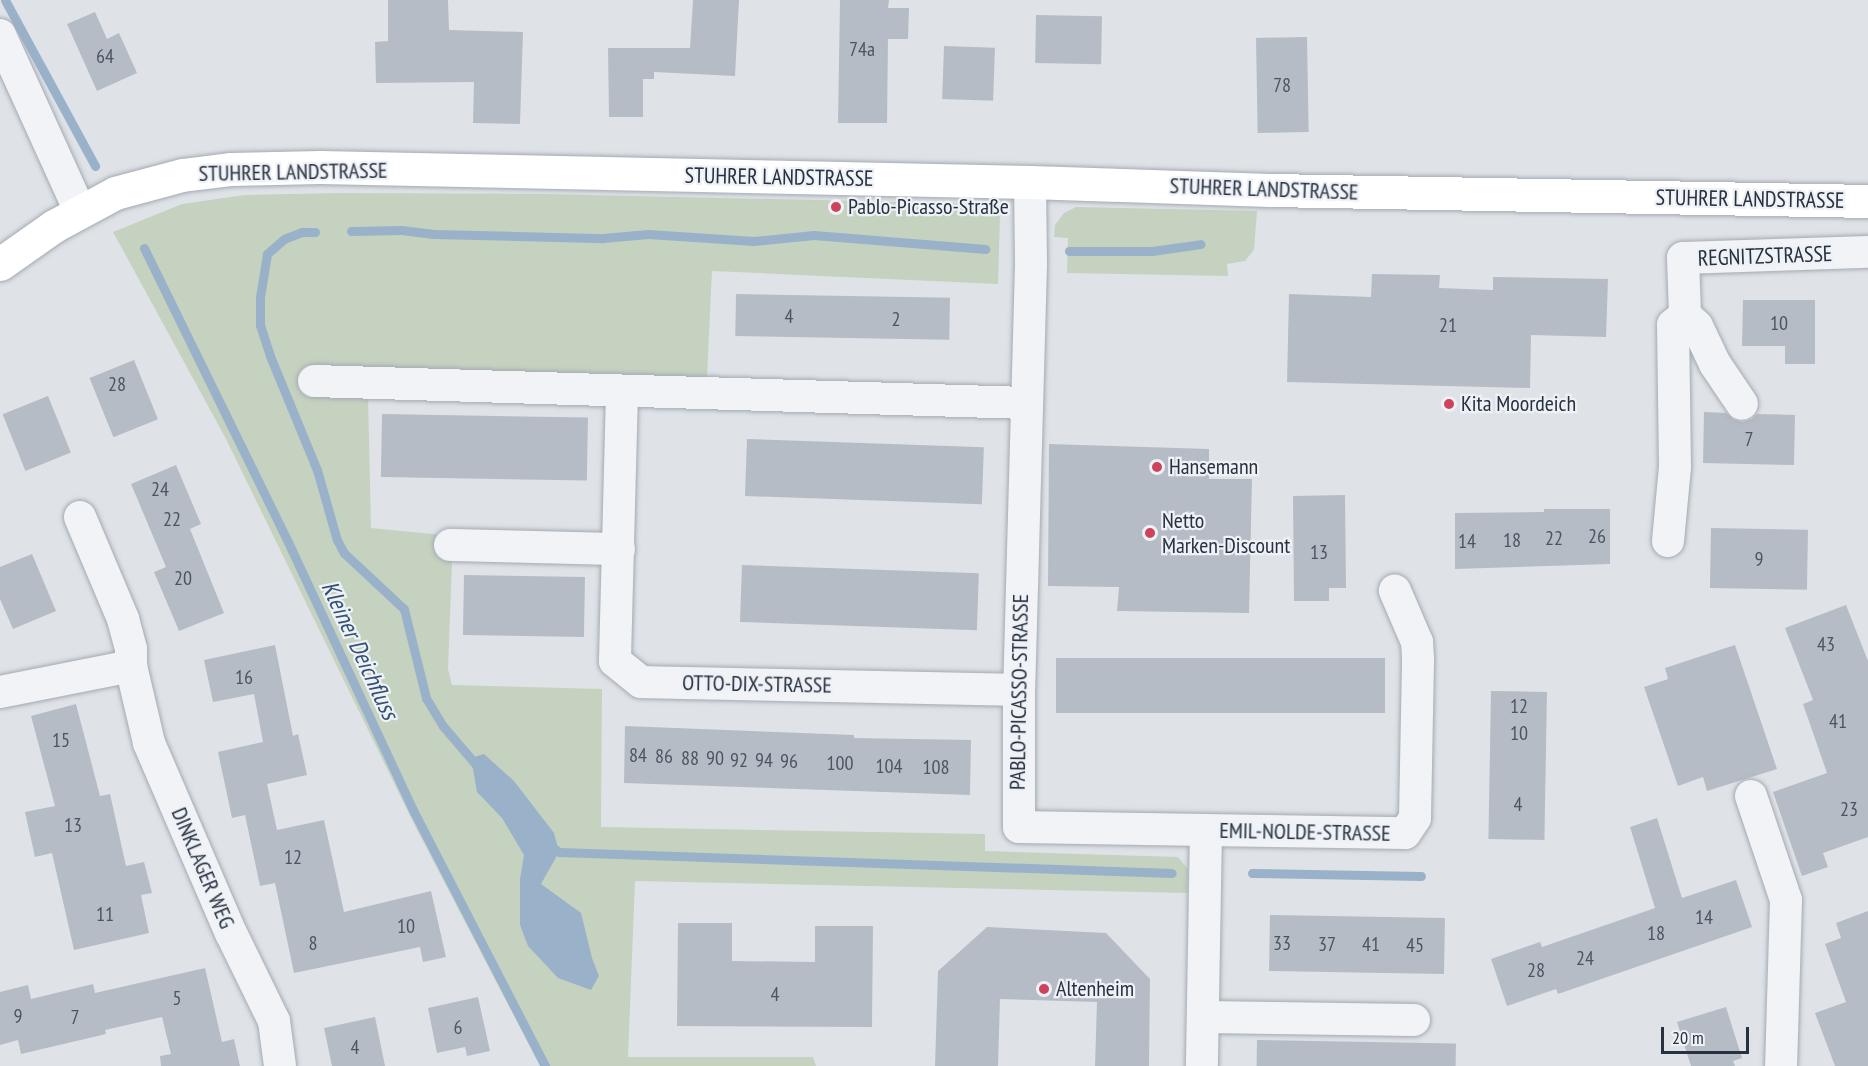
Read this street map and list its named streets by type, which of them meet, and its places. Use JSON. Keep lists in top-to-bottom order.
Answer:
{
  "streets": {
    "main road": ["STUHRER LANDSTRASSE"],
    "street": [
      "REGNITZSTRASSE",
      "OTTO-DIX-STRASSE",
      "PABLO-PICASSO-STRASSE",
      "EMIL-NOLDE-STRASSE",
      "DINKLAGER WEG"
    ]
  },
  "crossings": [
    ["STUHRER LANDSTRASSE", "PABLO-PICASSO-STRASSE"],
    ["OTTO-DIX-STRASSE", "PABLO-PICASSO-STRASSE"],
    ["PABLO-PICASSO-STRASSE", "EMIL-NOLDE-STRASSE"]
  ],
  "water": ["Kleiner Deichfluss"],
  "places": [
    "Pablo-Picasso-Straße",
    "Kita Moordeich",
    "Hansemann",
    "Netto Marken-Discount",
    "Altenheim"
  ],
  "house_numbers": [
    "74a",
    "64",
    "78",
    "4",
    "2",
    "10",
    "21",
    "28",
    "7",
    "24",
    "22",
    "26",
    "22",
    "18",
    "14",
    "13",
    "9",
    "20",
    "43",
    "16",
    "12",
    "41",
    "10",
    "15",
    "84",
    "86",
    "88",
    "90",
    "92",
    "94",
    "96",
    "100",
    "104",
    "108",
    "4",
    "23",
    "13",
    "12",
    "11",
    "14",
    "10",
    "18",
    "8",
    "33",
    "37",
    "41",
    "45",
    "24",
    "28",
    "4",
    "5",
    "9",
    "7",
    "6",
    "4"
  ],
  "scale_bar": "20 m"
}
